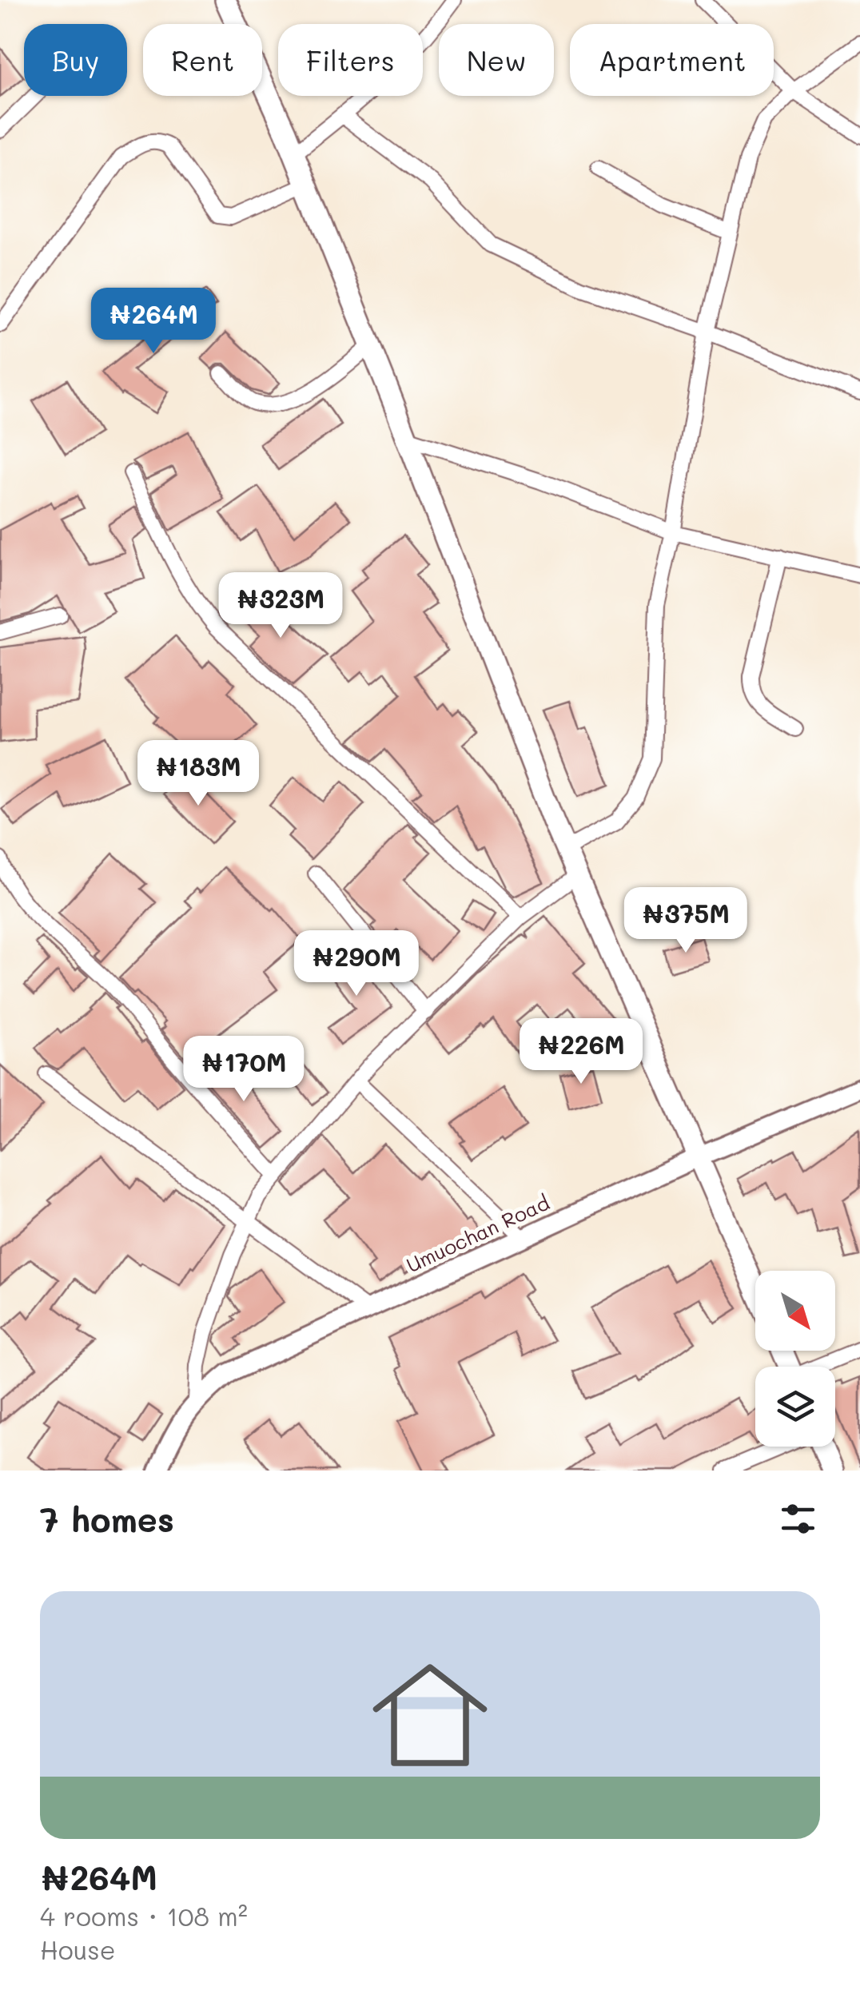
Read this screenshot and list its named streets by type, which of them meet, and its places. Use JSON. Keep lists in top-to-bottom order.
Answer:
{
  "streets": {
    "street": ["Umuochan Road"]
  },
  "north": "bottom right",
  "page": {
    "chip": [
      "Buy",
      "Rent",
      "Filters",
      "New",
      "Apartment"
    ],
    "price": [
      "₦264M",
      "₦323M",
      "₦183M",
      "₦375M",
      "₦290M",
      "₦226M",
      "₦170M"
    ],
    "heading": "7 homes",
    "list": [
      {
        "name": "₦264M",
        "note": "4 rooms · 108 m² · House"
      }
    ]
  }
}
